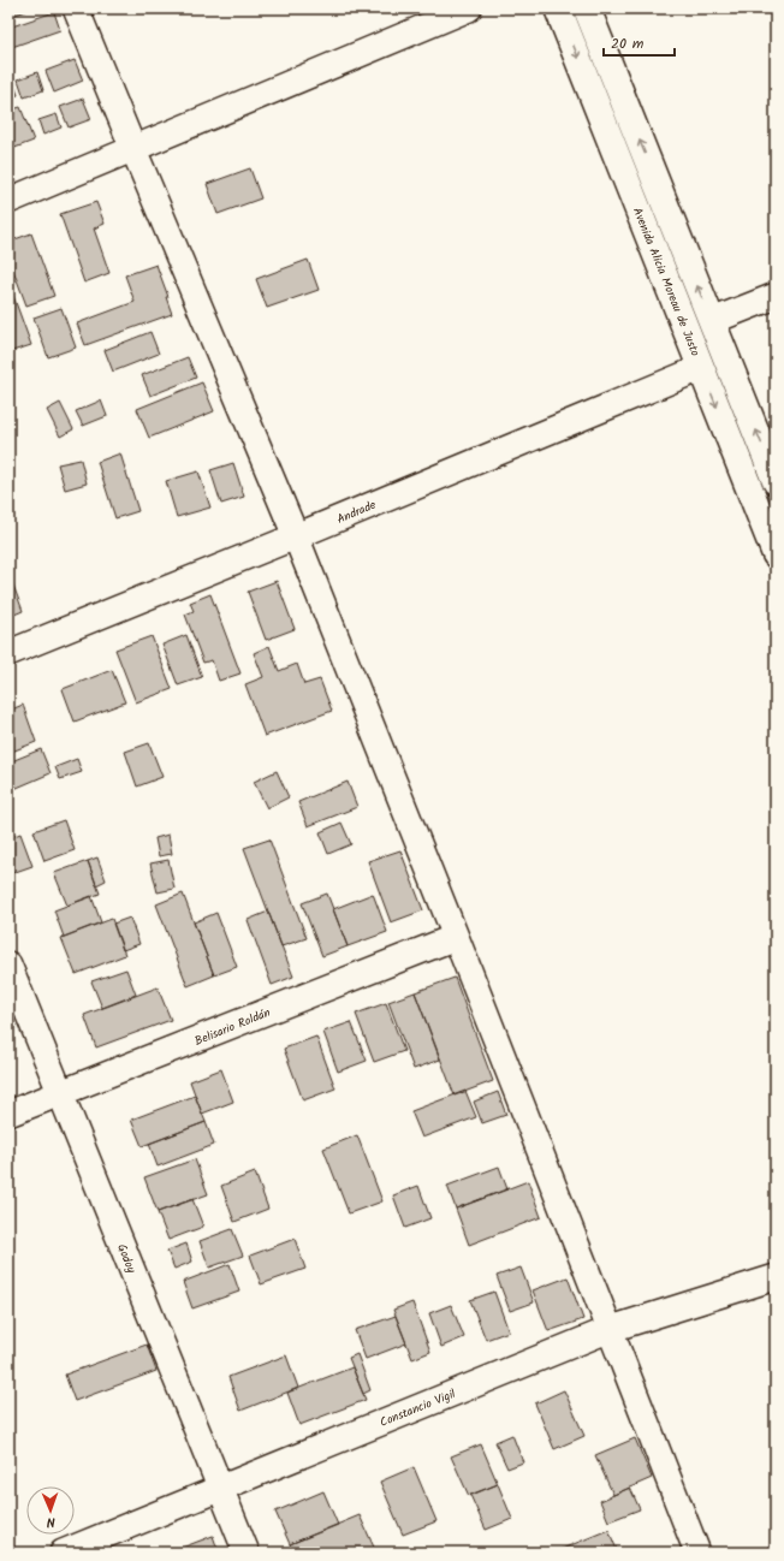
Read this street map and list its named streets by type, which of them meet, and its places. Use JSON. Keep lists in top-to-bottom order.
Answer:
{
  "streets": {
    "main road": ["Avenida Alicia Moreau de Justo"],
    "street": [
      "Andrade",
      "Belisario Roldán",
      "Godoy",
      "Constancio Vigil"
    ]
  },
  "crossings": [
    ["Avenida Alicia Moreau de Justo", "Andrade"],
    ["Belisario Roldán", "Godoy"],
    ["Godoy", "Constancio Vigil"]
  ],
  "scale_bar": "20 m",
  "north": "bottom"
}
